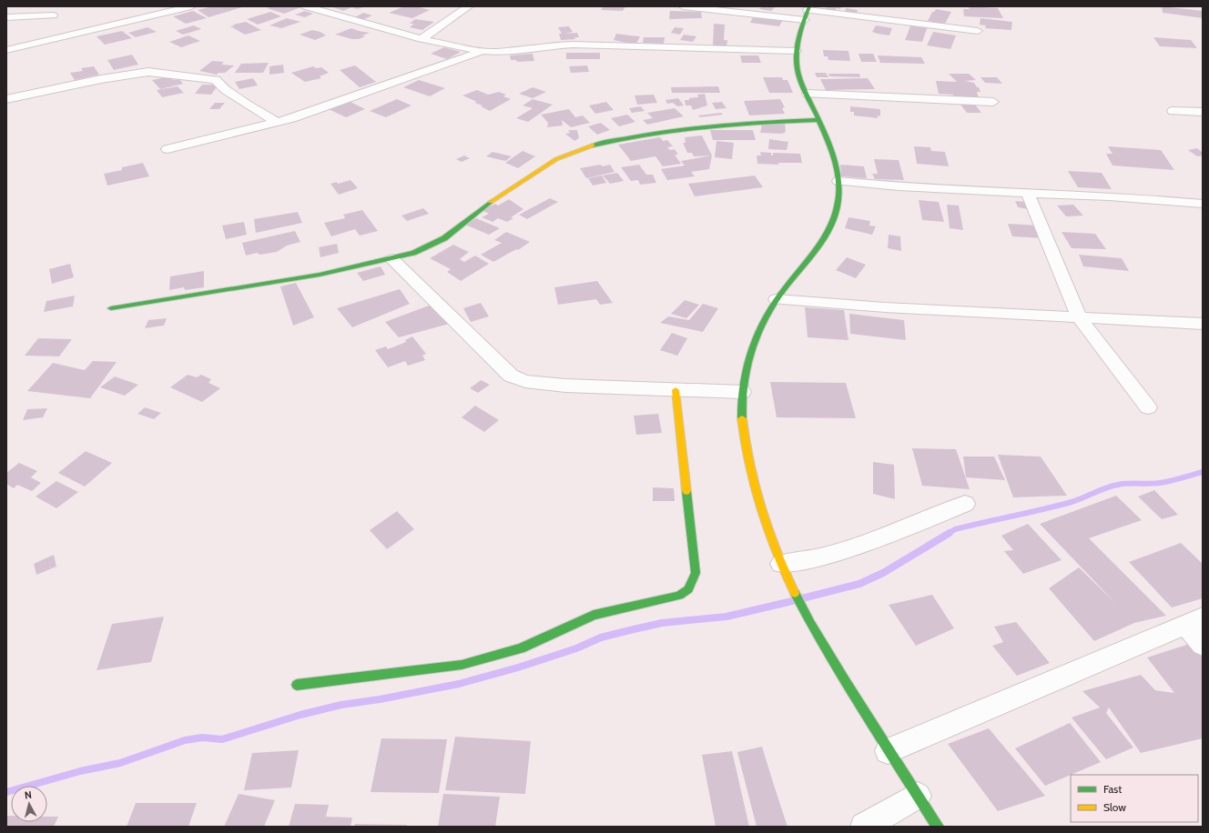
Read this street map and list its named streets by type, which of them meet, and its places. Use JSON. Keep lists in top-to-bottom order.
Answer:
{
  "legend": ["Fast", "Slow"],
  "north": "top"
}
